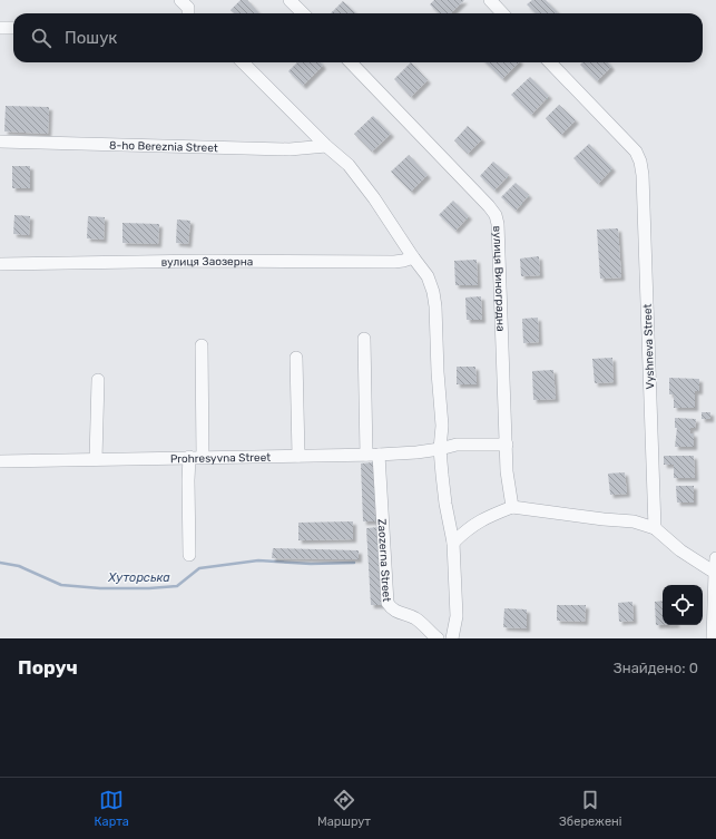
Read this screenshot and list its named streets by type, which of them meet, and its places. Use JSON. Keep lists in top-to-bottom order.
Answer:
{
  "streets": {
    "street": [
      "8-ho Bereznia Street",
      "вулиця Заозерна",
      "вулиця Виноградна",
      "Vyshneva Street",
      "Prohresyvna Street",
      "Zaozerna Street"
    ]
  },
  "crossings": [
    ["вулиця Виноградна", "Prohresyvna Street"],
    ["Prohresyvna Street", "Zaozerna Street"]
  ],
  "water": ["Хуторська"],
  "page": {
    "search": "Пошук",
    "heading": ["Поруч", "Знайдено: 0"],
    "nav": ["Карта", "Маршрут", "Збережені"]
  }
}
